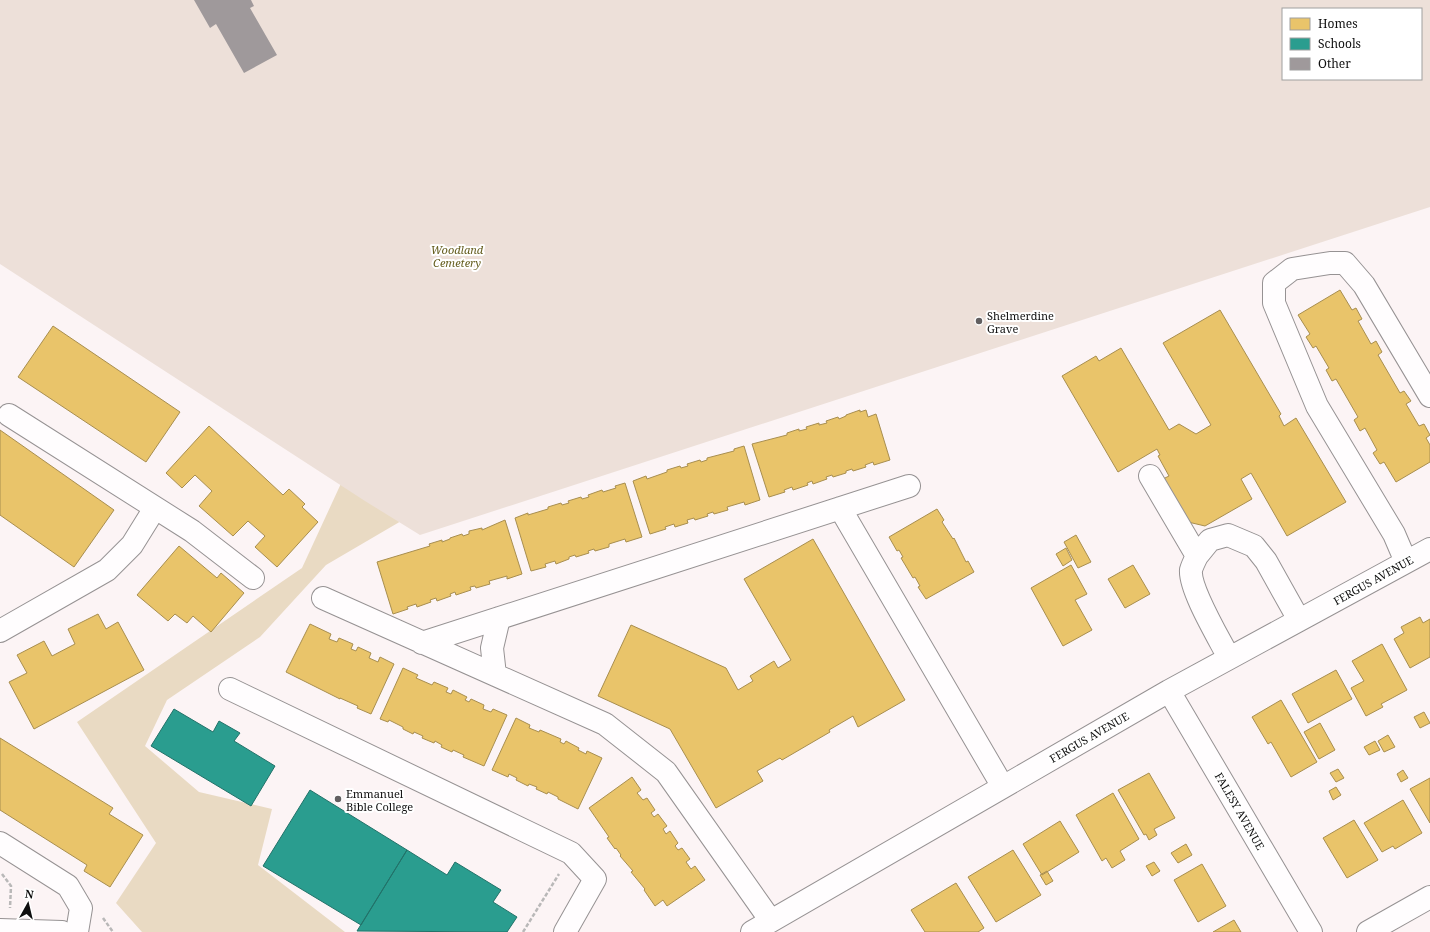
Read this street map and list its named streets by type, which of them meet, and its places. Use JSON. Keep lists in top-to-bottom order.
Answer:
{
  "streets": {
    "street": ["FERGUS AVENUE", "FALESY AVENUE"]
  },
  "crossings": [
    ["FERGUS AVENUE", "FALESY AVENUE"]
  ],
  "parks": ["Woodland Cemetery"],
  "places": ["Shelmerdine Grave", "Emmanuel Bible College"],
  "legend": ["Homes", "Schools", "Other"],
  "north": "top"
}
